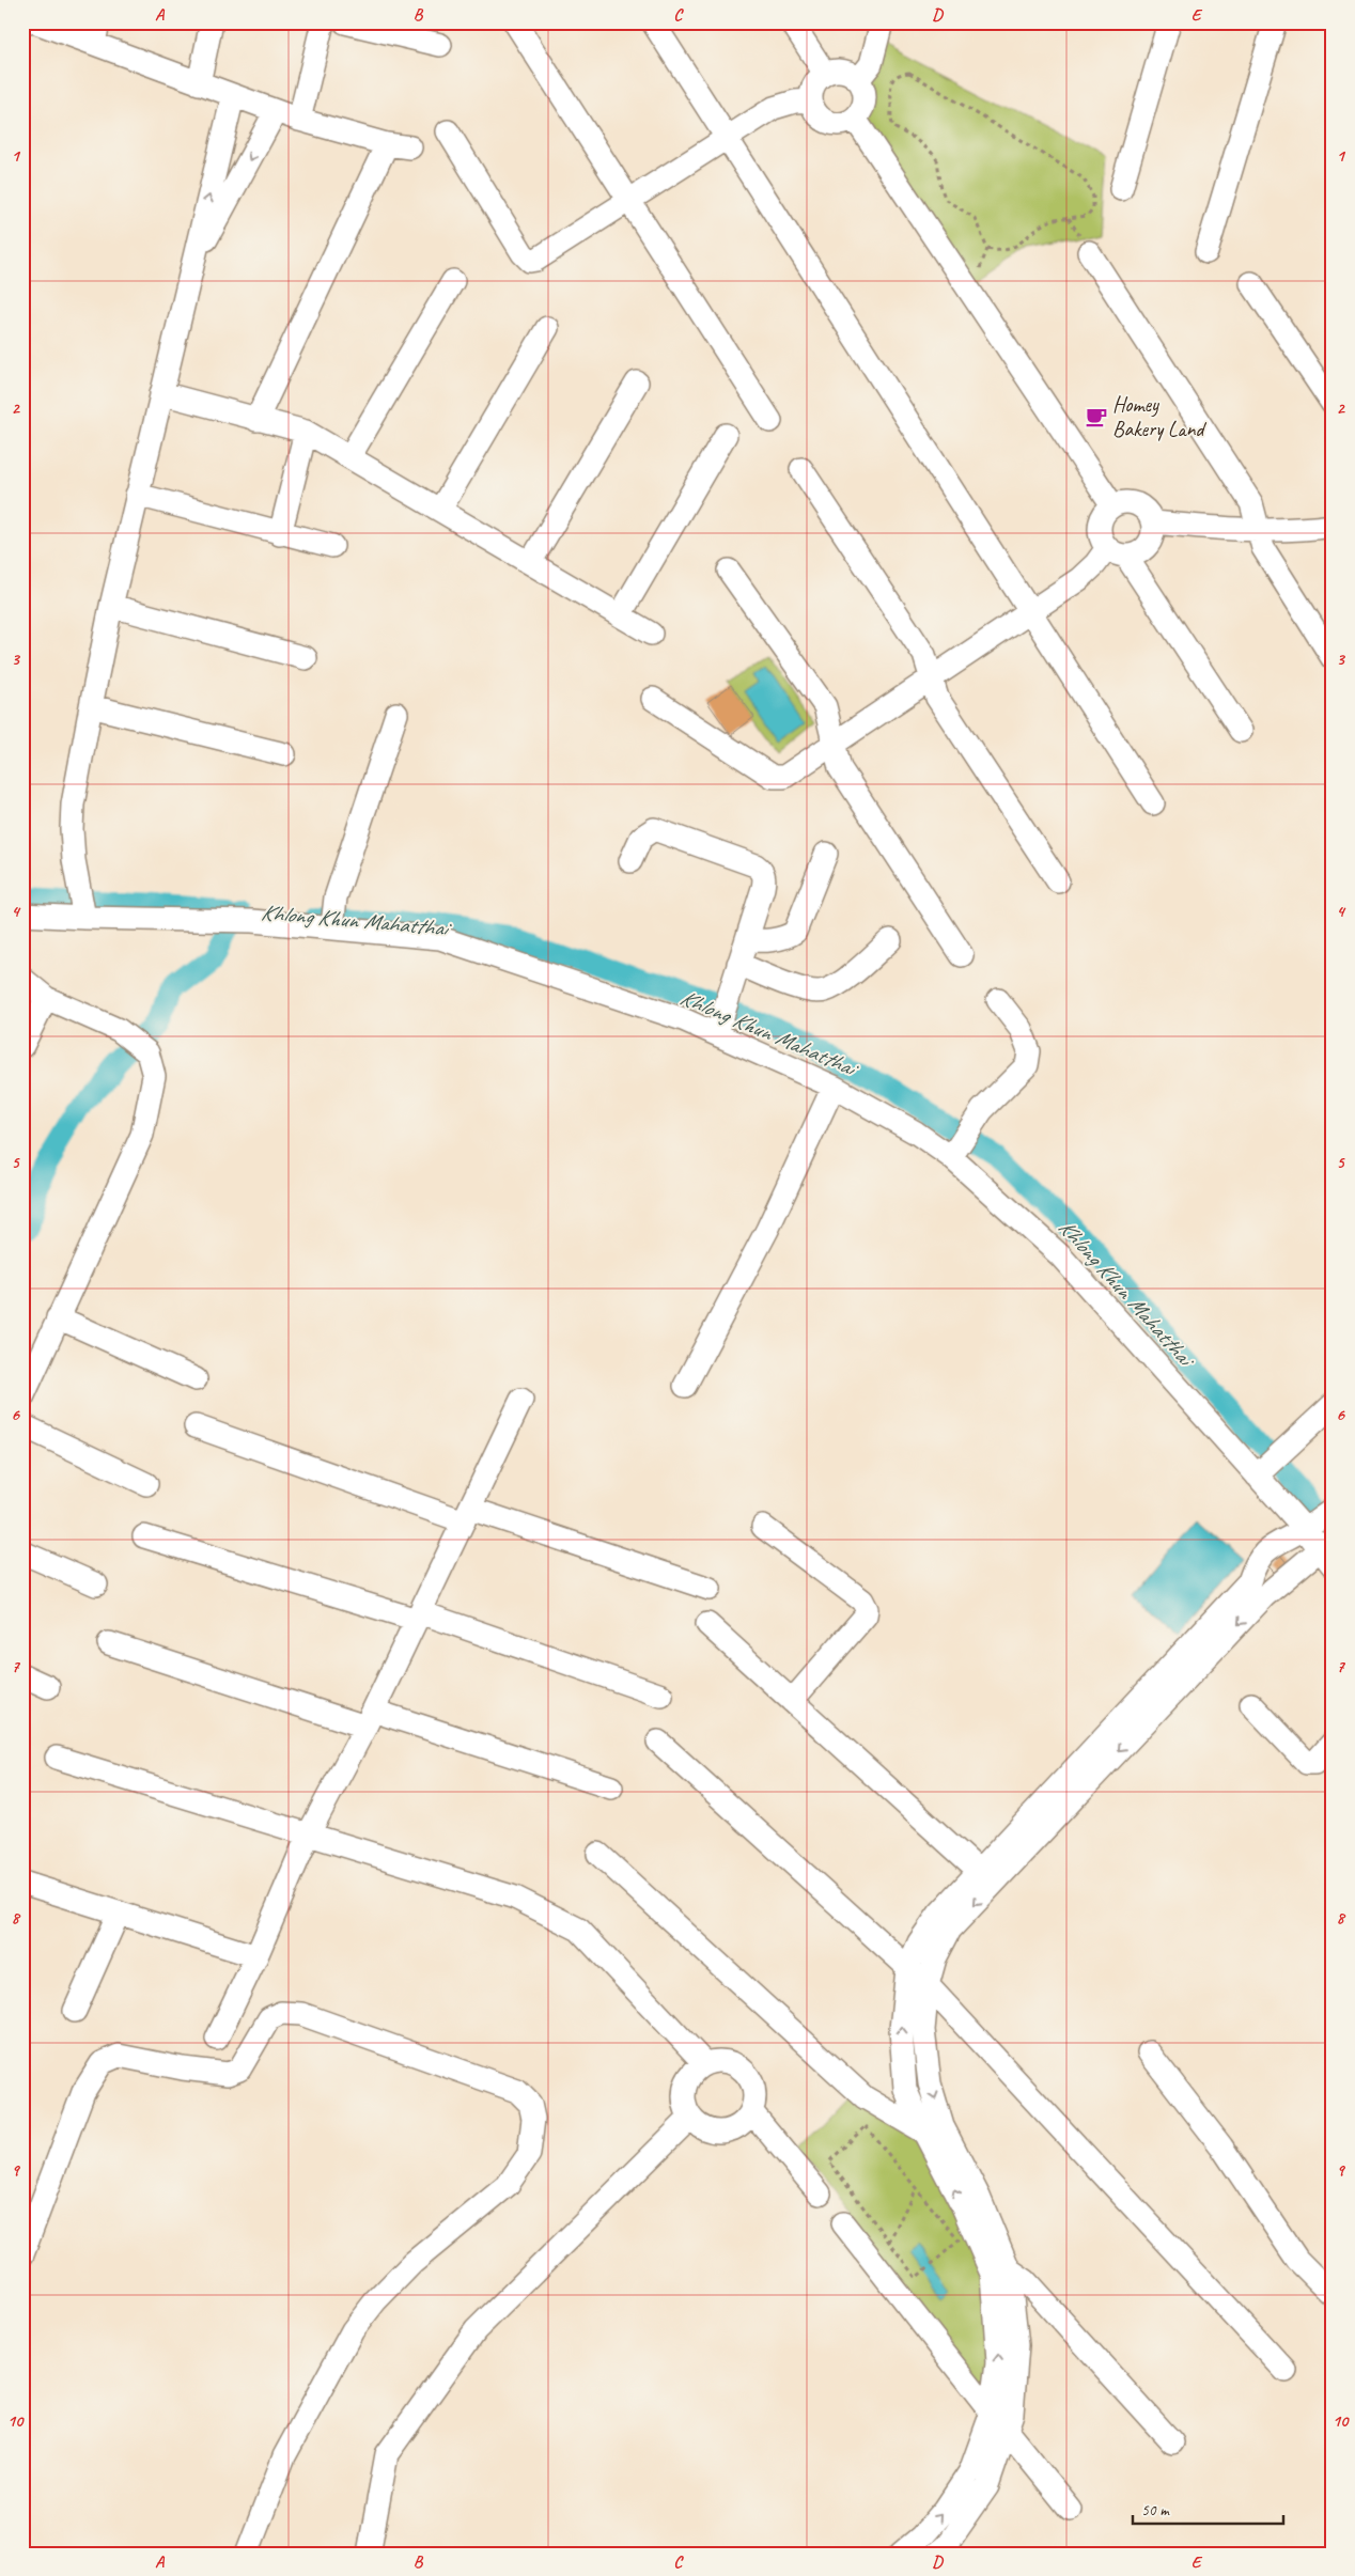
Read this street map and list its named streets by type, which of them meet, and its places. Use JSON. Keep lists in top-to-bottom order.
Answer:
{
  "water": ["Khlong Khun Mahatthai"],
  "places": {
    "cafe": ["Homey Bakery Land"]
  },
  "scale_bar": "50 m",
  "grid": {
    "columns": [
      "A",
      "B",
      "C",
      "D",
      "E"
    ],
    "rows": [
      "1",
      "2",
      "3",
      "4",
      "5",
      "6",
      "7",
      "8",
      "9",
      "10"
    ]
  }
}
